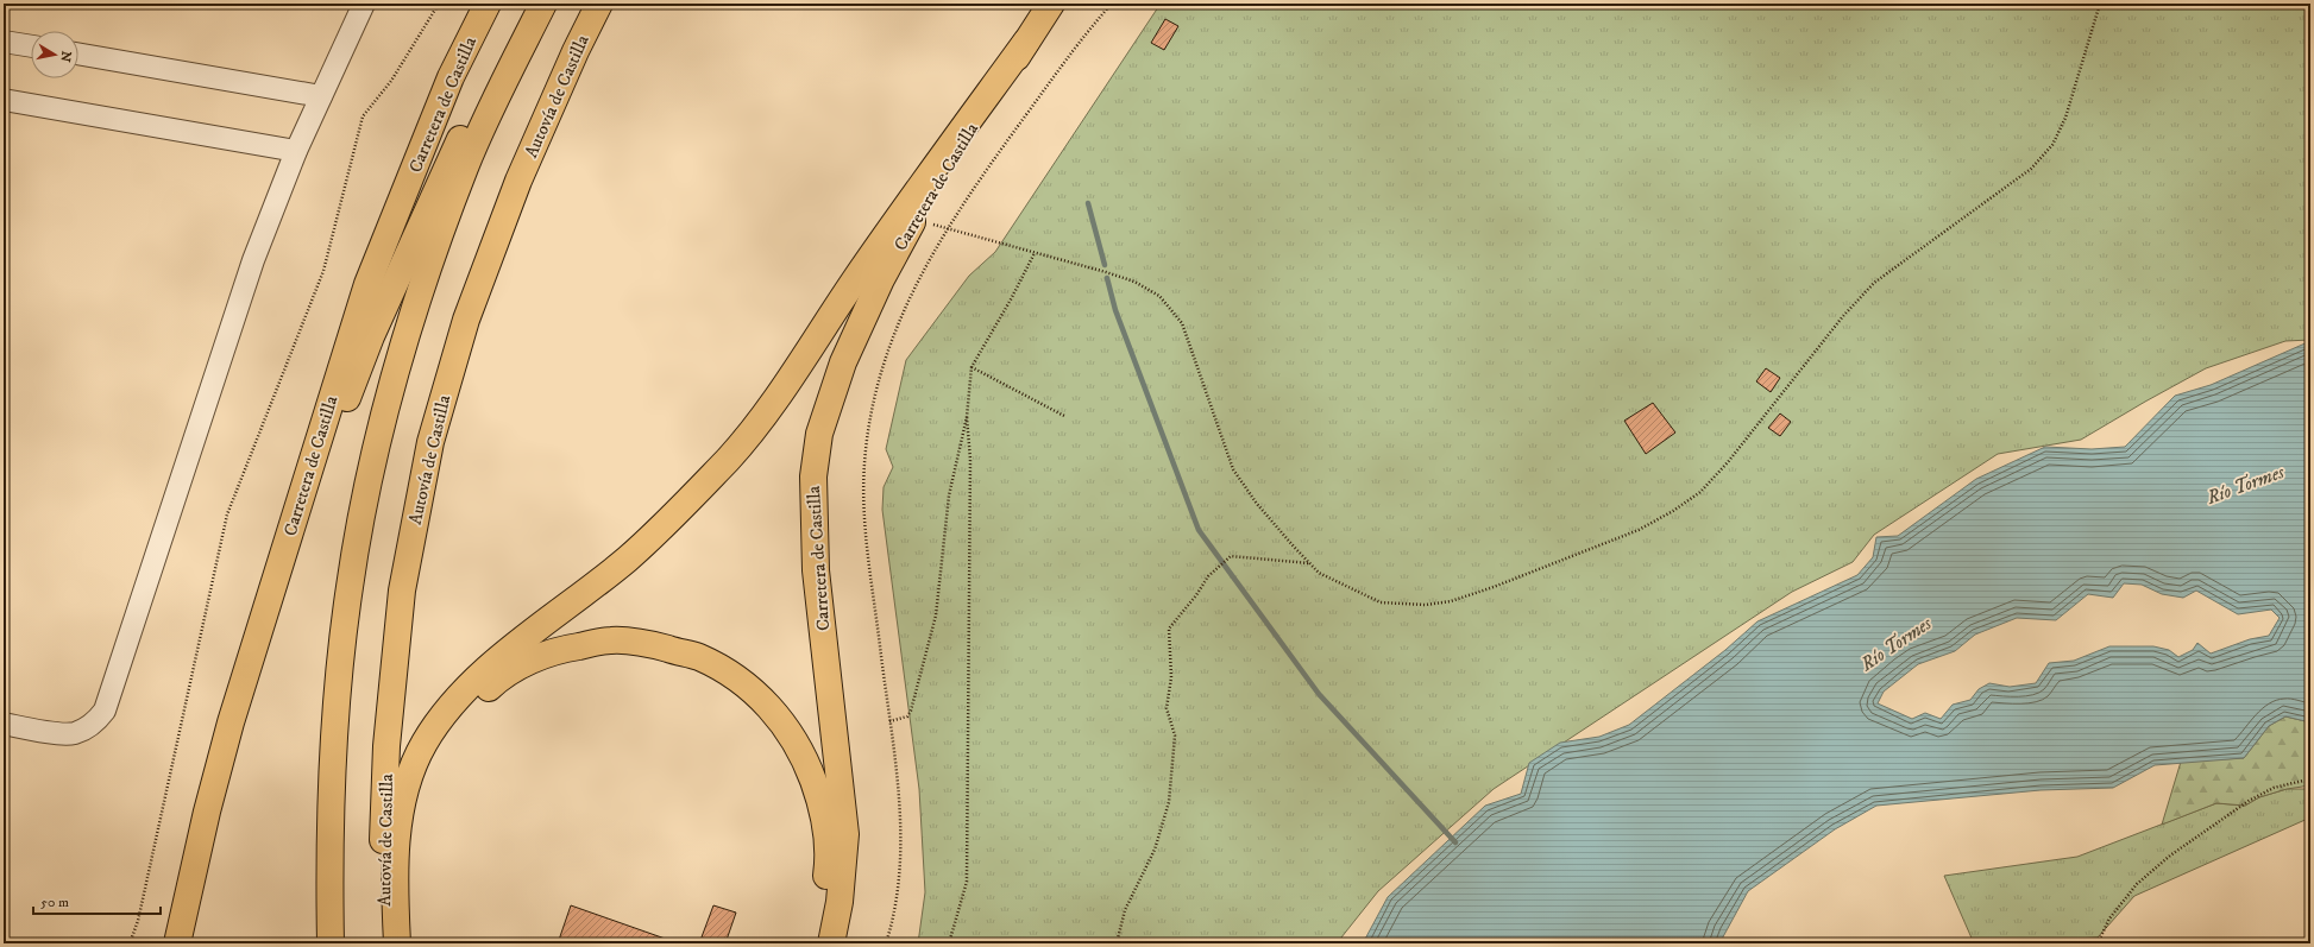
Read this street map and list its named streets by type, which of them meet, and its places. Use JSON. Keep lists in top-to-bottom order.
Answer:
{
  "streets": {
    "highway": ["Autovía de Castilla", "Carretera de Castilla"]
  },
  "water": ["Río Tormes"],
  "scale_bar": "50 m",
  "north": "right"
}
